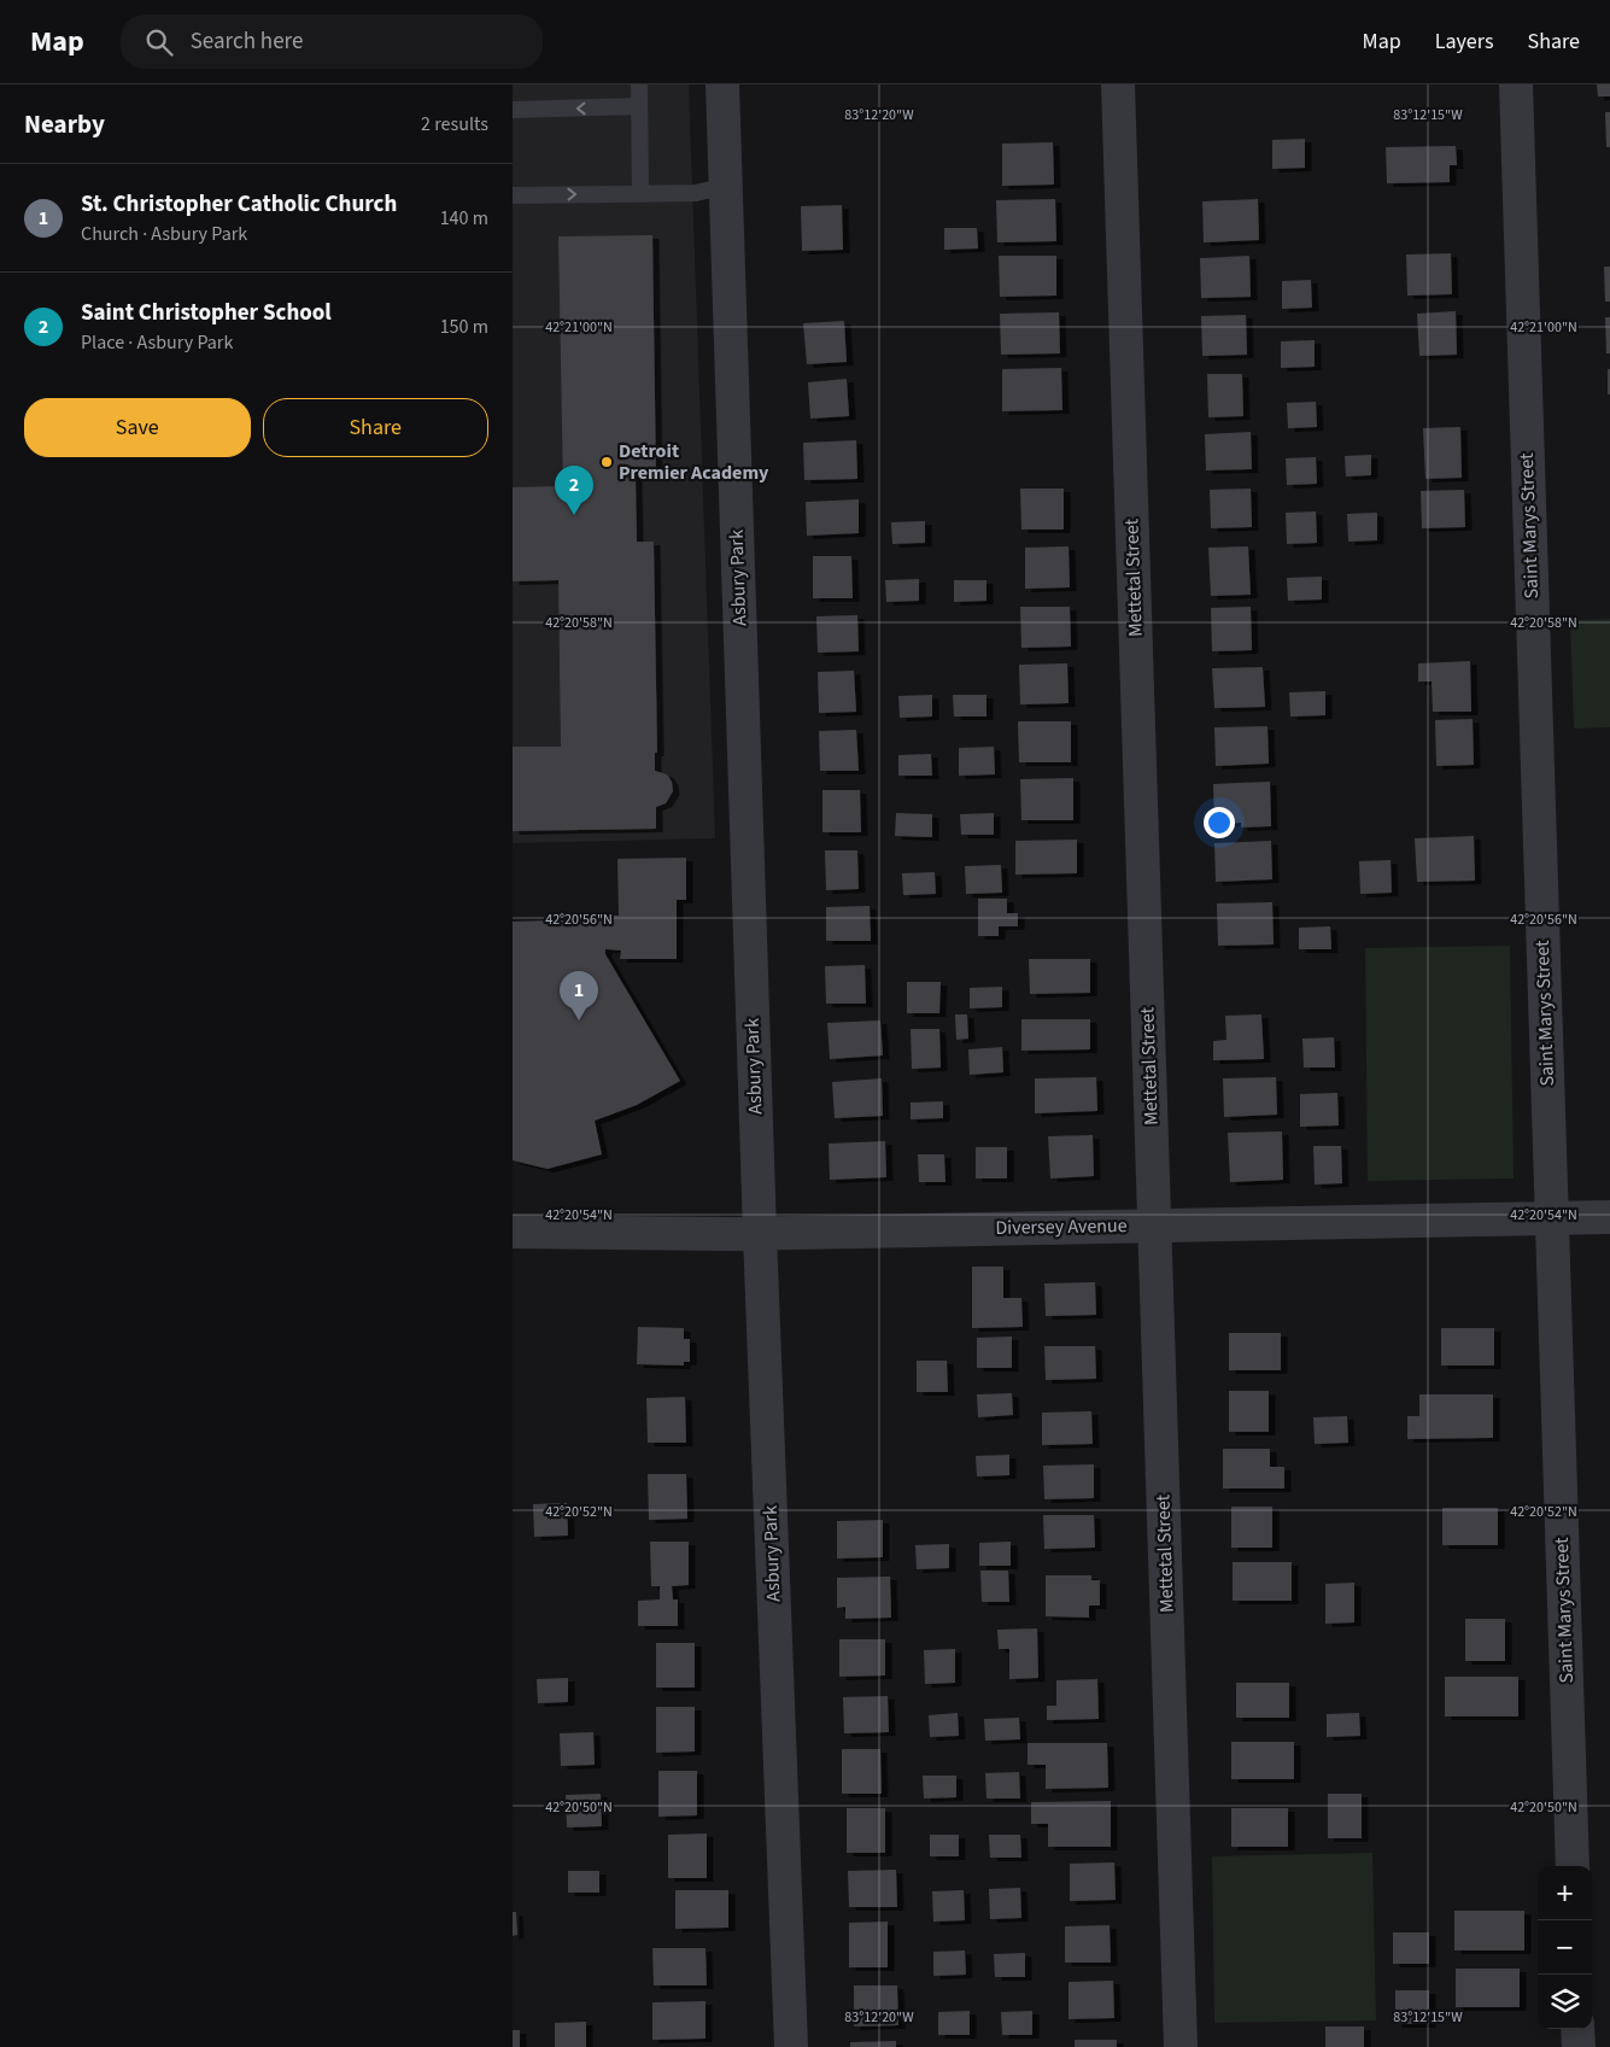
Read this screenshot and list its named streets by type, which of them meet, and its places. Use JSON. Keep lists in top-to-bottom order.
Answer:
{
  "streets": {
    "street": [
      "Saint Marys Street",
      "Asbury Park",
      "Mettetal Street",
      "Diversey Avenue"
    ]
  },
  "crossings": [
    ["Saint Marys Street", "Diversey Avenue"],
    ["Asbury Park", "Diversey Avenue"],
    ["Mettetal Street", "Diversey Avenue"]
  ],
  "places": ["Detroit Premier Academy"],
  "page": {
    "header": "Map",
    "search": "Search here",
    "nav": ["Map", "Layers", "Share"],
    "heading": ["Nearby", "2 results"],
    "list": [
      {
        "mark": "1",
        "name": "St. Christopher Catholic Church",
        "note": "Church · Asbury Park",
        "value": "140 m"
      },
      {
        "mark": "2",
        "name": "Saint Christopher School",
        "note": "Place · Asbury Park",
        "value": "150 m"
      }
    ],
    "buttons": ["Save", "Share"],
    "pins": ["2", "1"],
    "map_buttons": ["+", "−"]
  },
  "coordinates": [
    "83°12'20\"W",
    "83°12'15\"W",
    "42°21'00\"N",
    "42°20'58\"N",
    "42°20'56\"N",
    "42°20'54\"N",
    "42°20'52\"N",
    "42°20'50\"N"
  ]
}
